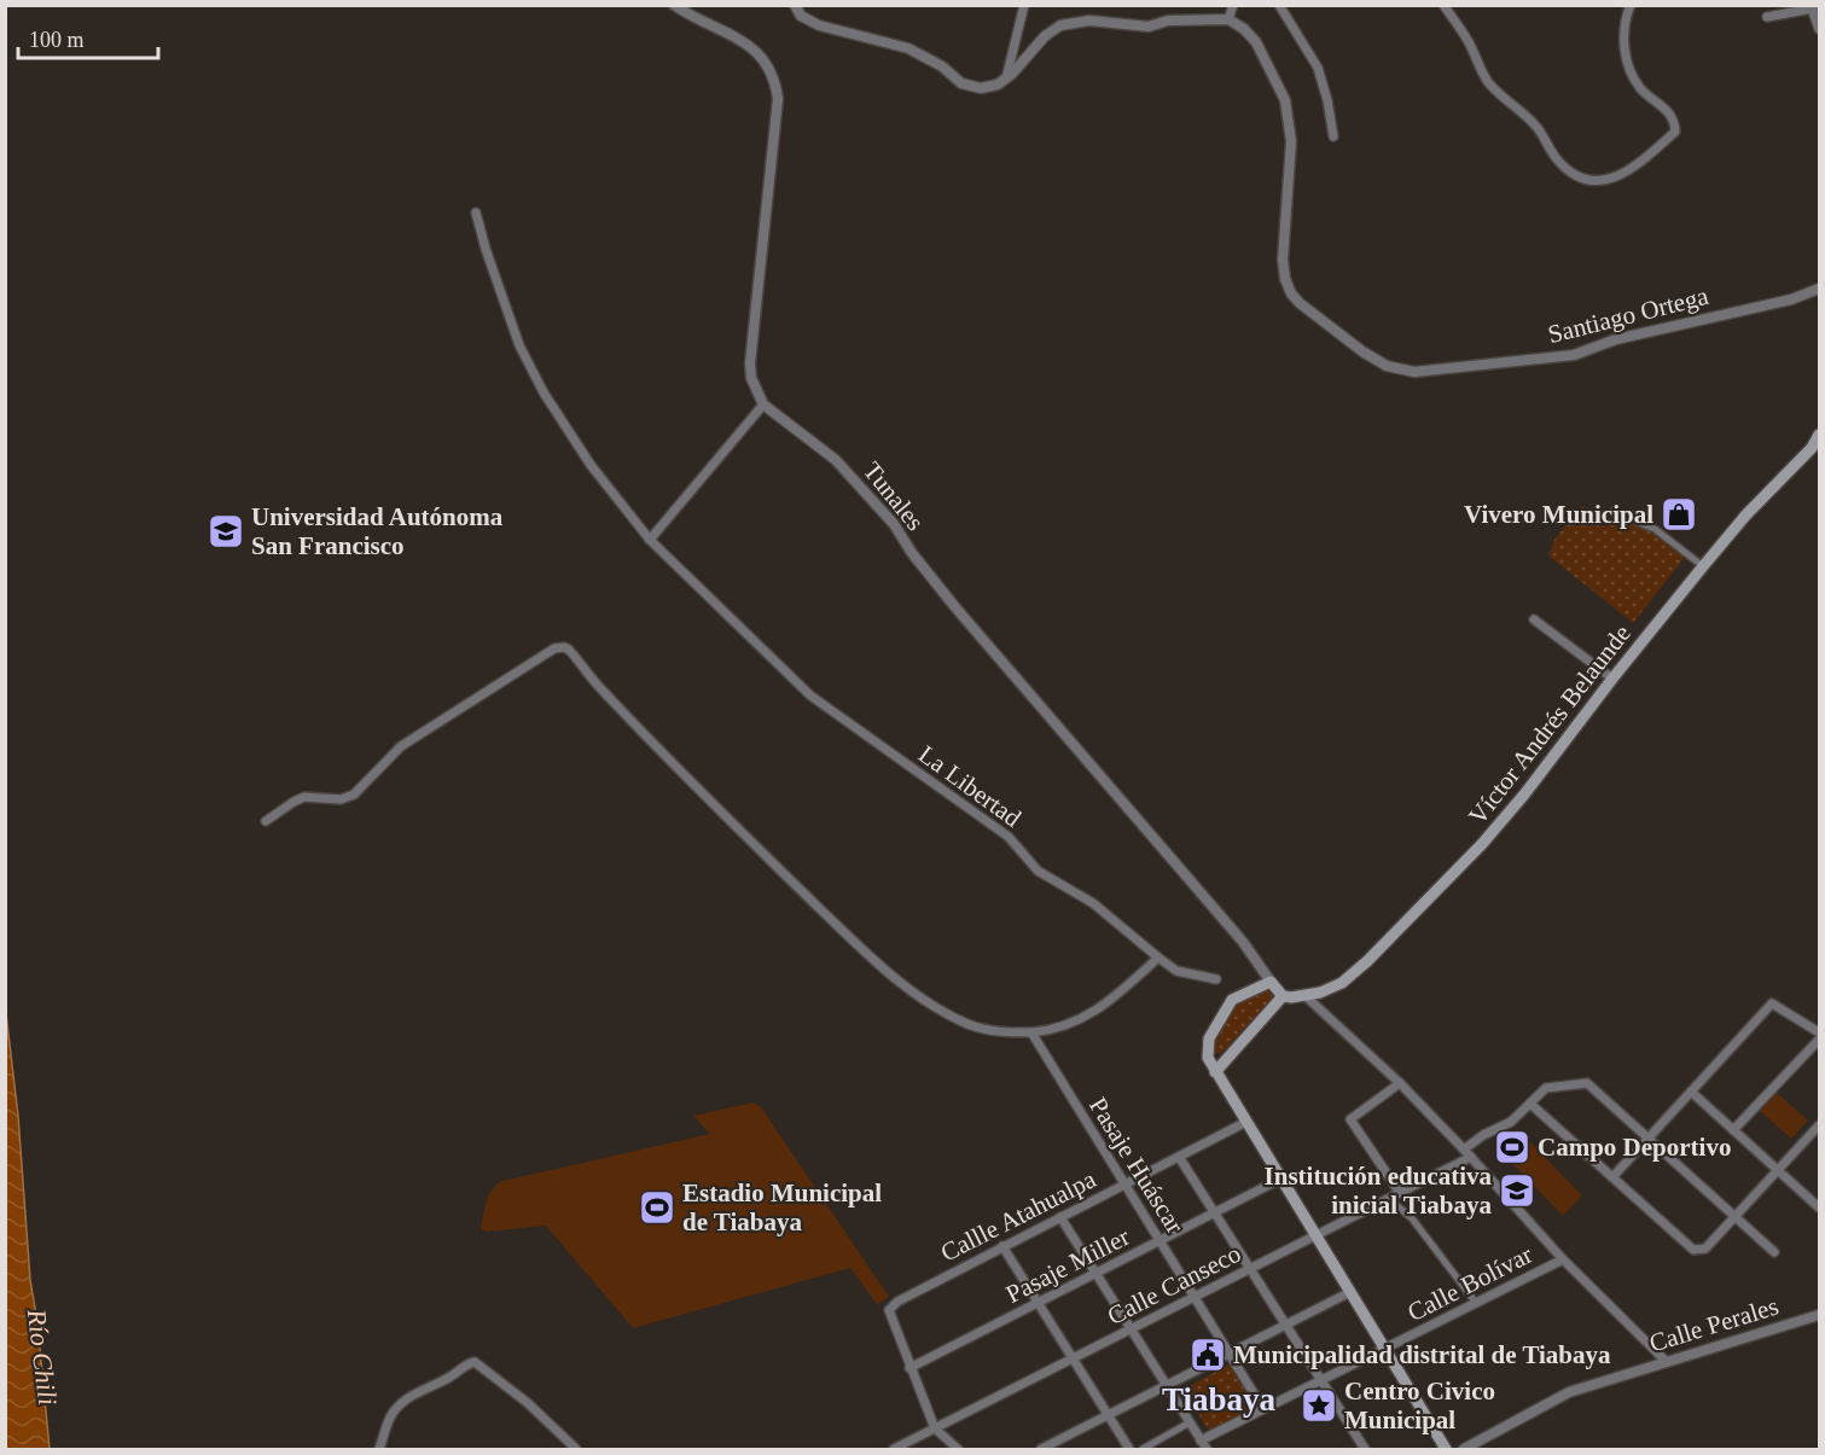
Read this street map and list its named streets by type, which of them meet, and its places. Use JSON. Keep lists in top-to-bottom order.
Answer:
{
  "streets": {
    "main road": ["Víctor Andrés Belaunde"],
    "street": [
      "Santiago Ortega",
      "Tunales",
      "La Libertad",
      "Pasaje Huáscar",
      "Callle Atahualpa",
      "Pasaje Miller",
      "Calle Bolívar",
      "Calle Canseco",
      "Calle Perales"
    ]
  },
  "crossings": [
    ["Pasaje Huáscar", "Callle Atahualpa"],
    ["Pasaje Huáscar", "Pasaje Miller"],
    ["Pasaje Huáscar", "Calle Bolívar"],
    ["Pasaje Huáscar", "Calle Canseco"],
    ["Callle Atahualpa", "Pasaje Miller"]
  ],
  "districts": ["Tiabaya"],
  "water": ["Río Chili"],
  "places": {
    "shop": ["Vivero Municipal"],
    "school or university": ["Universidad Autónoma San Francisco", "Institución educativa inicial Tiabaya"],
    "sports": ["Campo Deportivo", "Estadio Municipal de Tiabaya"],
    "public building": ["Municipalidad distrital de Tiabaya"],
    "place": ["Centro Civico Municipal"]
  },
  "scale_bar": "100 m"
}
